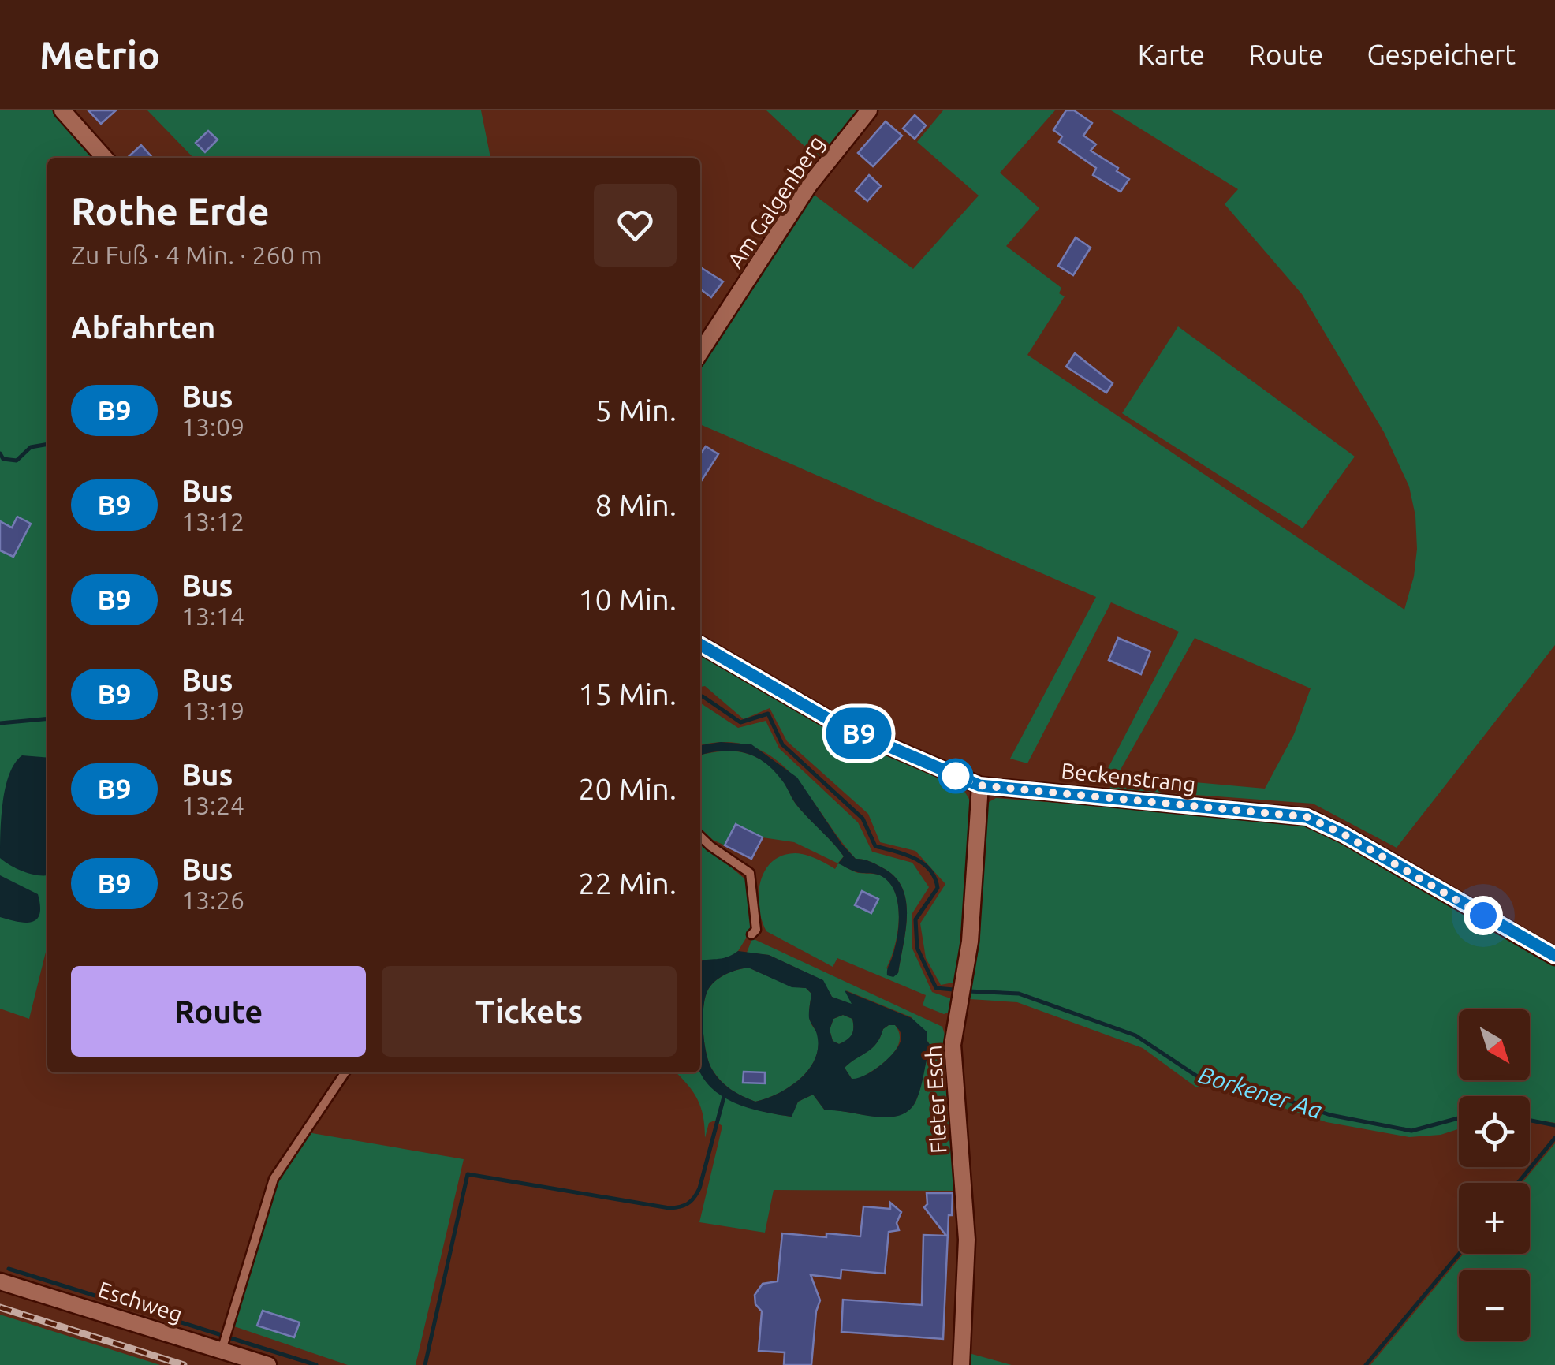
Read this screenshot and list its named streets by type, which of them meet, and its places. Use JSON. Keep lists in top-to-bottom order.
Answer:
{
  "streets": {
    "street": [
      "Am Galgenberg",
      "Beckenstrang",
      "Fleter Esch",
      "Eschweg"
    ]
  },
  "crossings": [
    ["Beckenstrang", "Fleter Esch"]
  ],
  "water": ["Borkener Aa"],
  "lines": ["bus line B9"],
  "north": "bottom right",
  "page": {
    "header": "Metrio",
    "nav": ["Karte", "Route", "Gespeichert"],
    "on_map": "B9",
    "heading": [
      ["Rothe Erde", "Zu Fuß · 4 Min. · 260 m"],
      "Abfahrten"
    ],
    "list": [
      {
        "mark": "B9",
        "name": "Bus",
        "note": "13:09",
        "value": "5 Min."
      },
      {
        "mark": "B9",
        "name": "Bus",
        "note": "13:12",
        "value": "8 Min."
      },
      {
        "mark": "B9",
        "name": "Bus",
        "note": "13:14",
        "value": "10 Min."
      },
      {
        "mark": "B9",
        "name": "Bus",
        "note": "13:19",
        "value": "15 Min."
      },
      {
        "mark": "B9",
        "name": "Bus",
        "note": "13:24",
        "value": "20 Min."
      },
      {
        "mark": "B9",
        "name": "Bus",
        "note": "13:26",
        "value": "22 Min."
      }
    ],
    "buttons": ["Route", "Tickets"],
    "map_buttons": ["+", "−"]
  }
}
